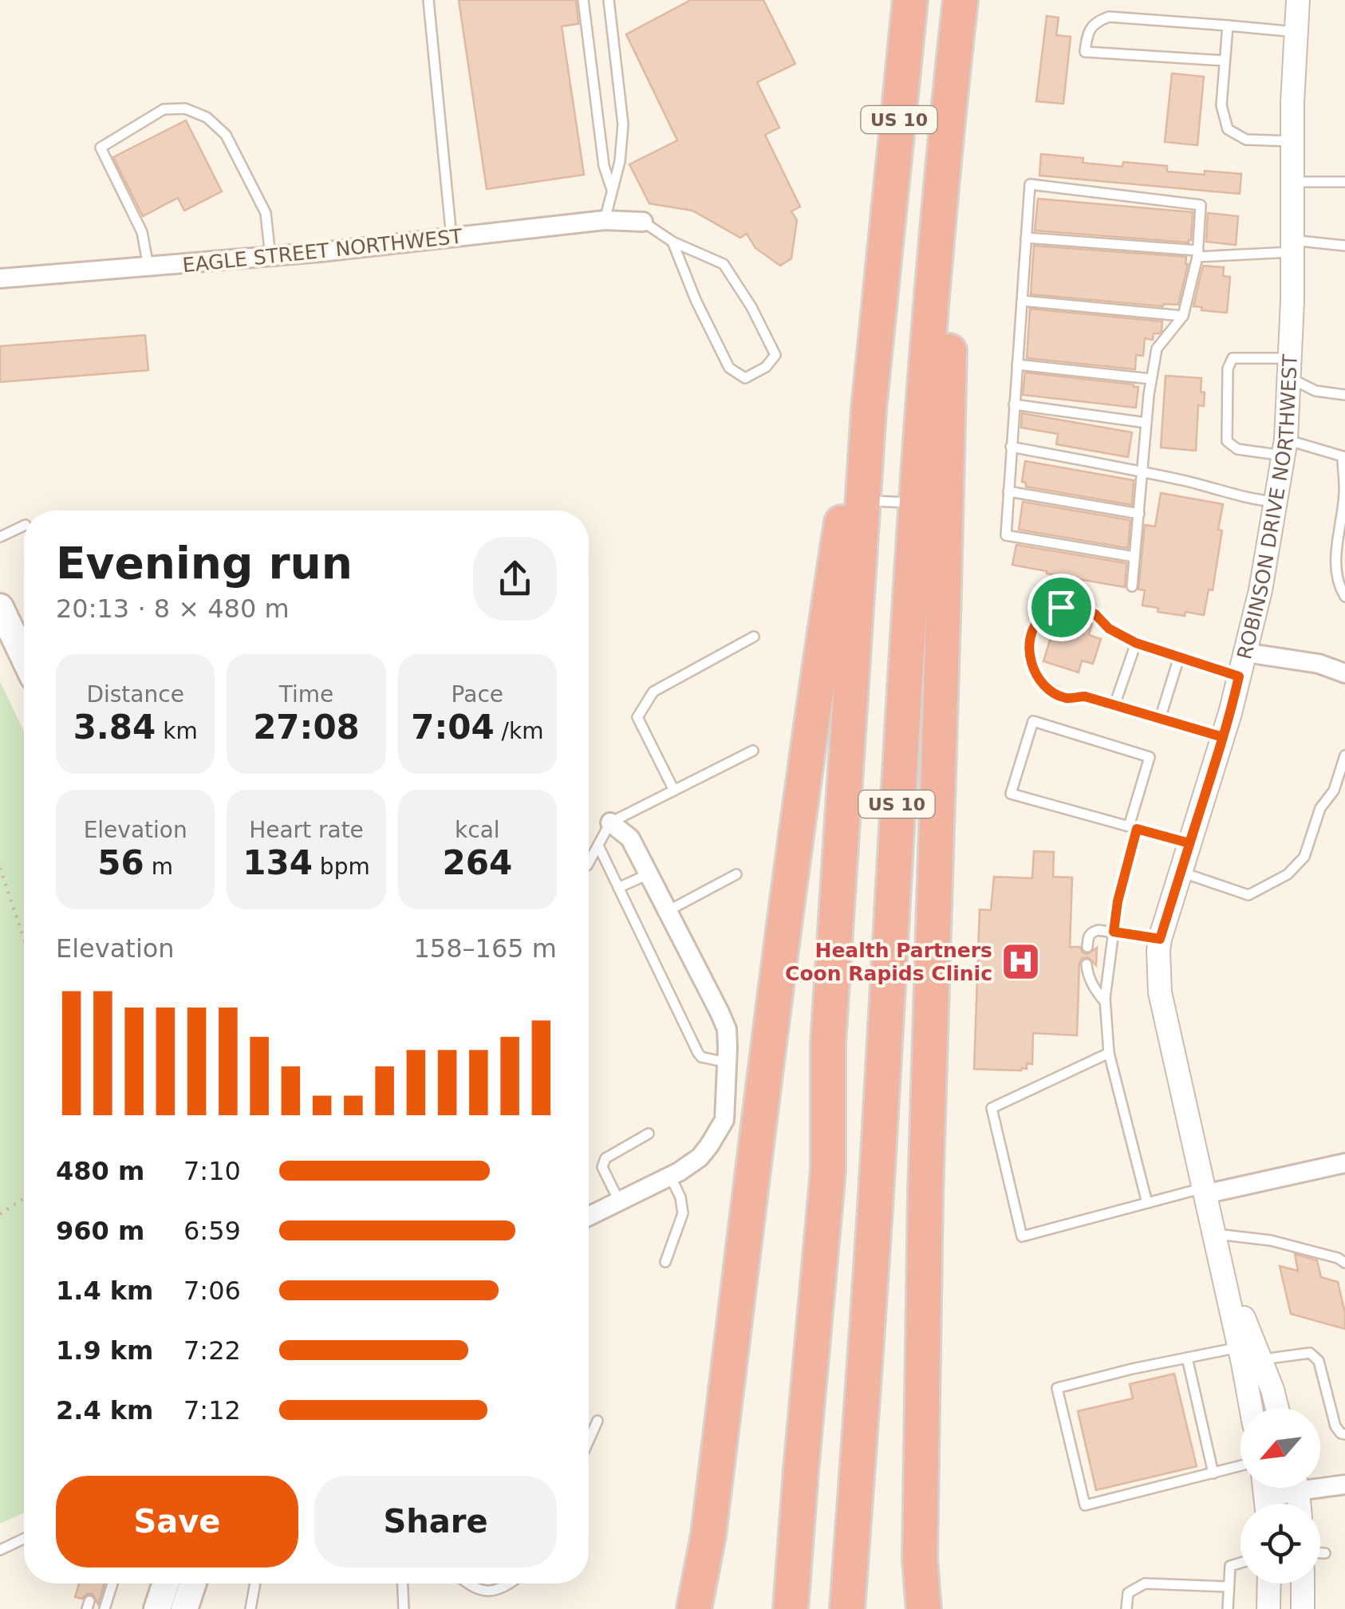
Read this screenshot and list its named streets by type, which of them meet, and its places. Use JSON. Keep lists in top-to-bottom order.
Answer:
{
  "streets": {
    "highway": ["US 10"],
    "street": ["EAGLE STREET NORTHWEST", "ROBINSON DRIVE NORTHWEST"]
  },
  "places": {
    "hospital": ["Health Partners Coon Rapids Clinic"]
  },
  "north": "bottom left",
  "page": {
    "heading": ["Evening run", "20:13 · 8 × 480 m"],
    "stats": [
      ["Distance", "3.84 km"],
      ["Time", "27:08"],
      ["Pace", "7:04 /km"],
      ["Elevation", "56 m"],
      ["Heart rate", "134 bpm"],
      ["kcal", "264"]
    ],
    "chart": ["Elevation", "158–165 m"],
    "list": [
      {
        "name": "480 m",
        "note": "7:10"
      },
      {
        "name": "960 m",
        "note": "6:59"
      },
      {
        "name": "1.4 km",
        "note": "7:06"
      },
      {
        "name": "1.9 km",
        "note": "7:22"
      },
      {
        "name": "2.4 km",
        "note": "7:12"
      }
    ],
    "buttons": ["Save", "Share"]
  }
}
